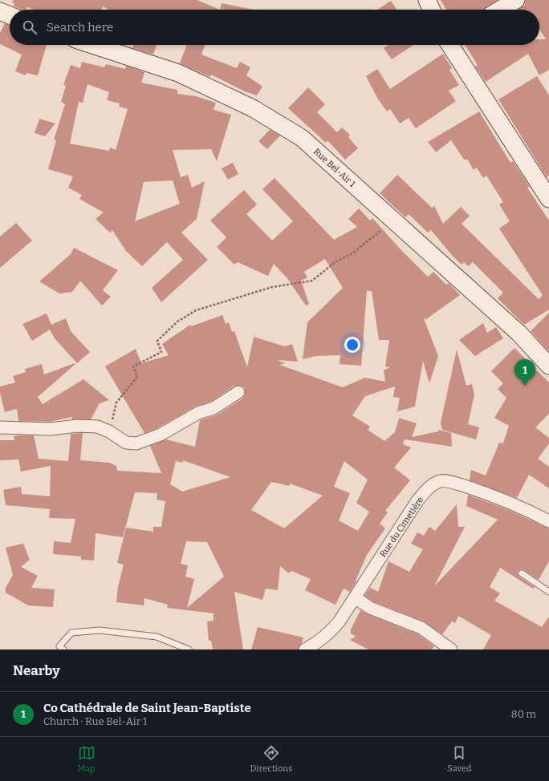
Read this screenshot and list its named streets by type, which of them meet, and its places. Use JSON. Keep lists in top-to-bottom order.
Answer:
{
  "streets": {
    "street": ["Rue Bel-Air 1", "Rue du Cimetière"]
  },
  "page": {
    "search": "Search here",
    "pins": "1",
    "heading": "Nearby",
    "list": [
      {
        "mark": "1",
        "name": "Co Cathédrale de Saint Jean-Baptiste",
        "note": "Church · Rue Bel-Air 1",
        "value": "80 m"
      }
    ],
    "nav": ["Map", "Directions", "Saved"]
  }
}
